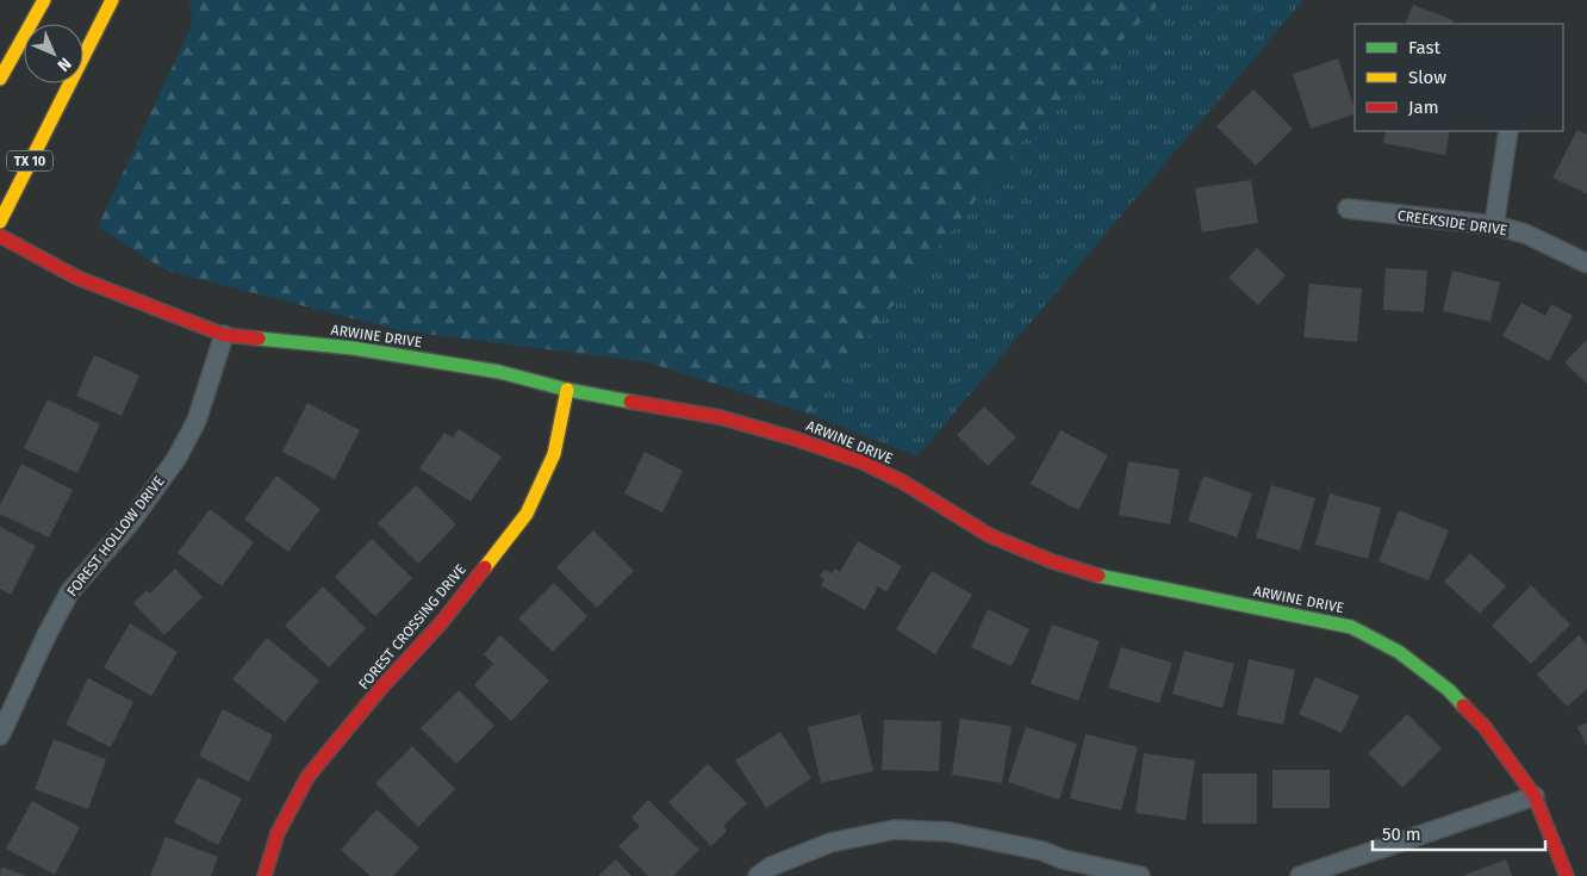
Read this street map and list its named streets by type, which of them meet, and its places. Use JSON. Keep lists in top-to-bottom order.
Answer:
{
  "streets": {
    "street": [
      "TX 10",
      "CREEKSIDE DRIVE",
      "ARWINE DRIVE",
      "FOREST HOLLOW DRIVE",
      "FOREST CROSSING DRIVE"
    ]
  },
  "crossings": [
    ["ARWINE DRIVE", "FOREST HOLLOW DRIVE"],
    ["ARWINE DRIVE", "FOREST CROSSING DRIVE"]
  ],
  "legend": ["Fast", "Slow", "Jam"],
  "scale_bar": "50 m",
  "north": "bottom right"
}
